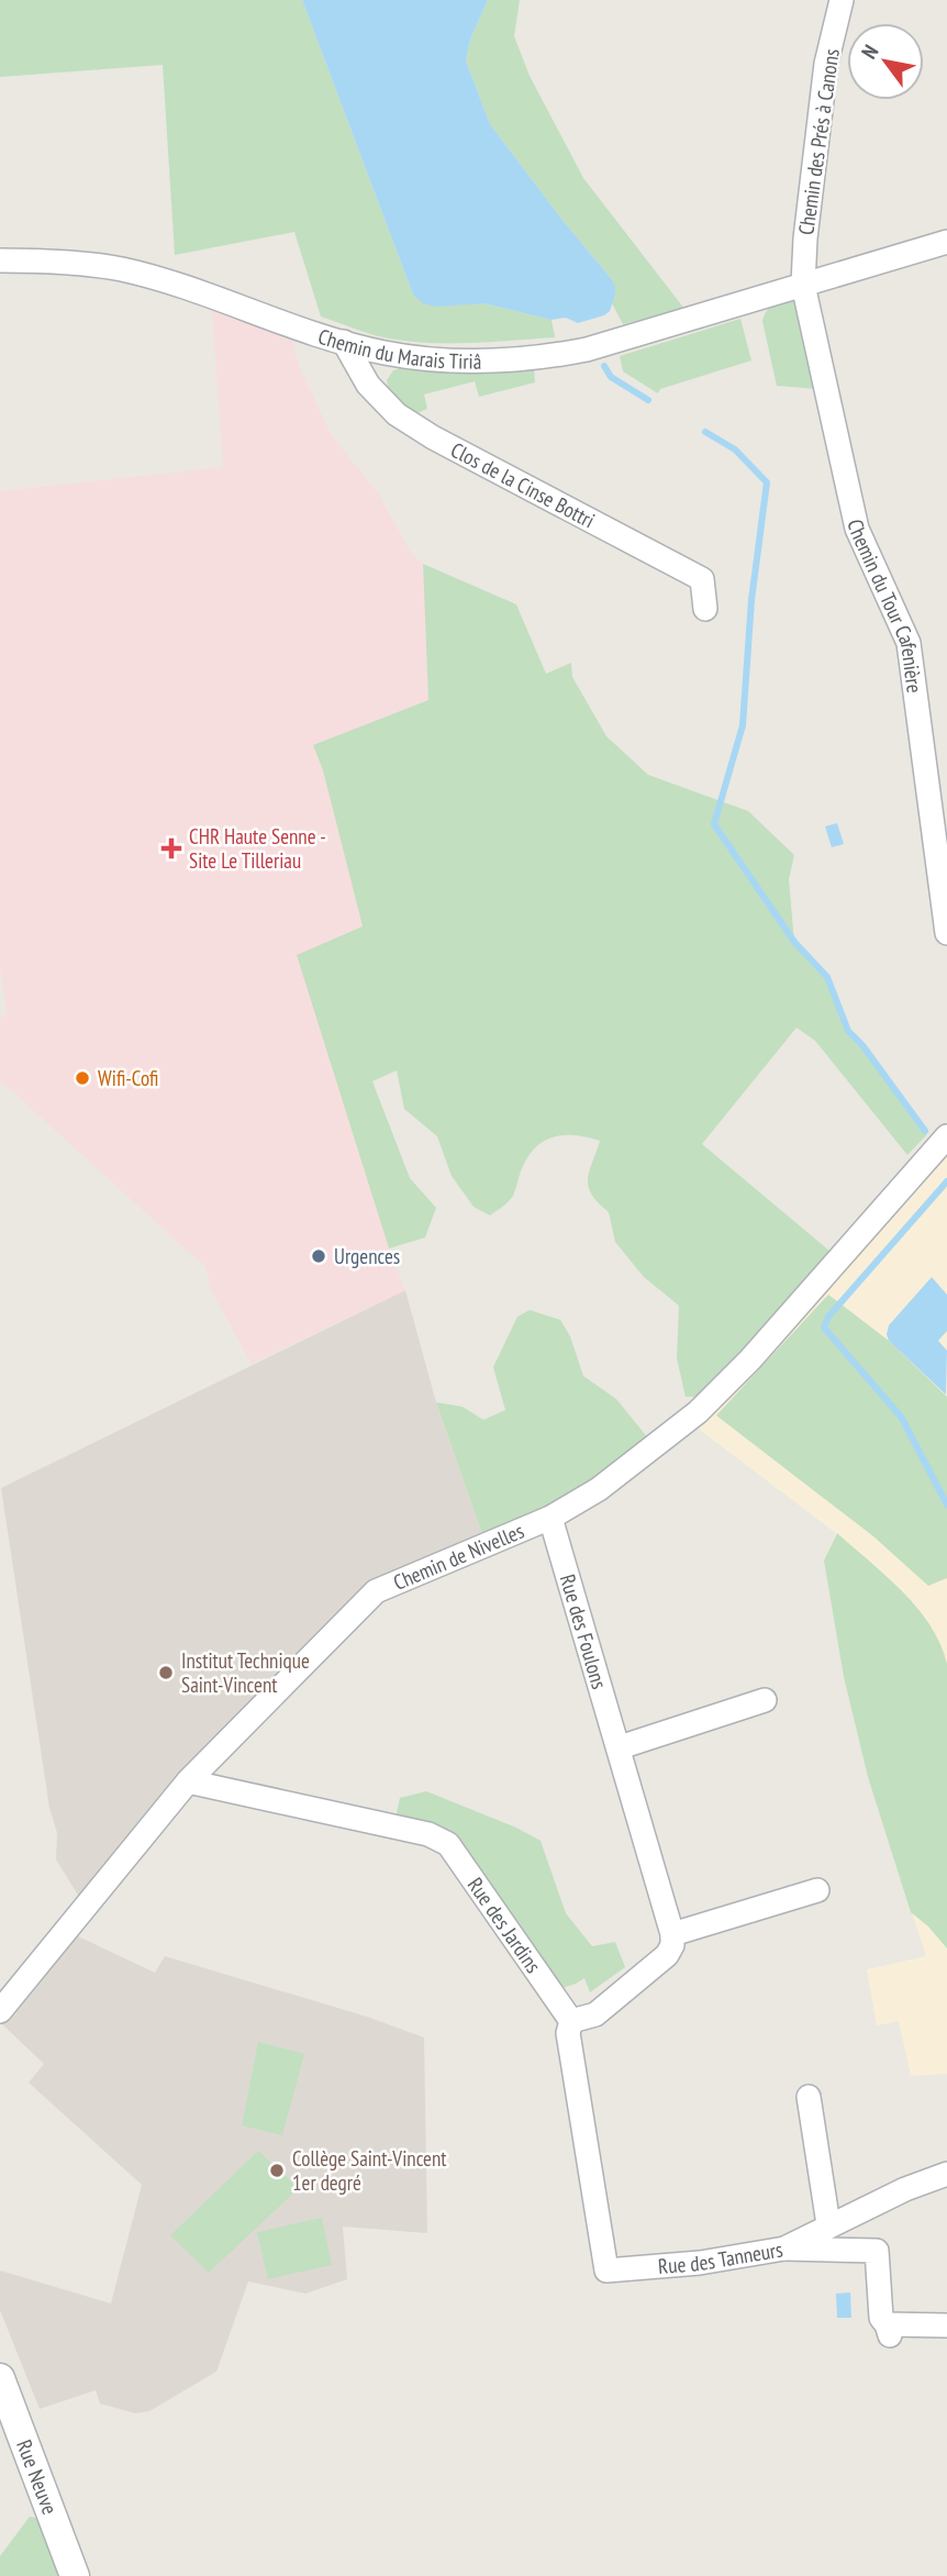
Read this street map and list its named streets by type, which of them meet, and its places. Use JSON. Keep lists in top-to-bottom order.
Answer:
{
  "streets": {
    "street": [
      "Chemin des Prés à Canons",
      "Chemin du Marais Tiriâ",
      "Clos de la Cinse Bottri",
      "Chemin du Tour Cafenière",
      "Chemin de Nivelles",
      "Rue des Foulons",
      "Rue des Jardins",
      "Rue des Tanneurs",
      "Rue Neuve"
    ]
  },
  "crossings": [
    ["Chemin des Prés à Canons", "Chemin du Marais Tiriâ"],
    ["Chemin des Prés à Canons", "Chemin du Tour Cafenière"],
    ["Chemin du Marais Tiriâ", "Clos de la Cinse Bottri"],
    ["Chemin du Marais Tiriâ", "Chemin du Tour Cafenière"],
    ["Chemin de Nivelles", "Rue des Foulons"],
    ["Chemin de Nivelles", "Rue des Jardins"],
    ["Rue des Jardins", "Rue des Tanneurs"]
  ],
  "places": {
    "health": ["CHR Haute Senne - Site Le Tilleriau"],
    "other": [
      "Wifi-Cofi",
      "Urgences",
      "Institut Technique Saint-Vincent",
      "Collège Saint-Vincent 1er degré"
    ]
  },
  "north": "top left"
}
